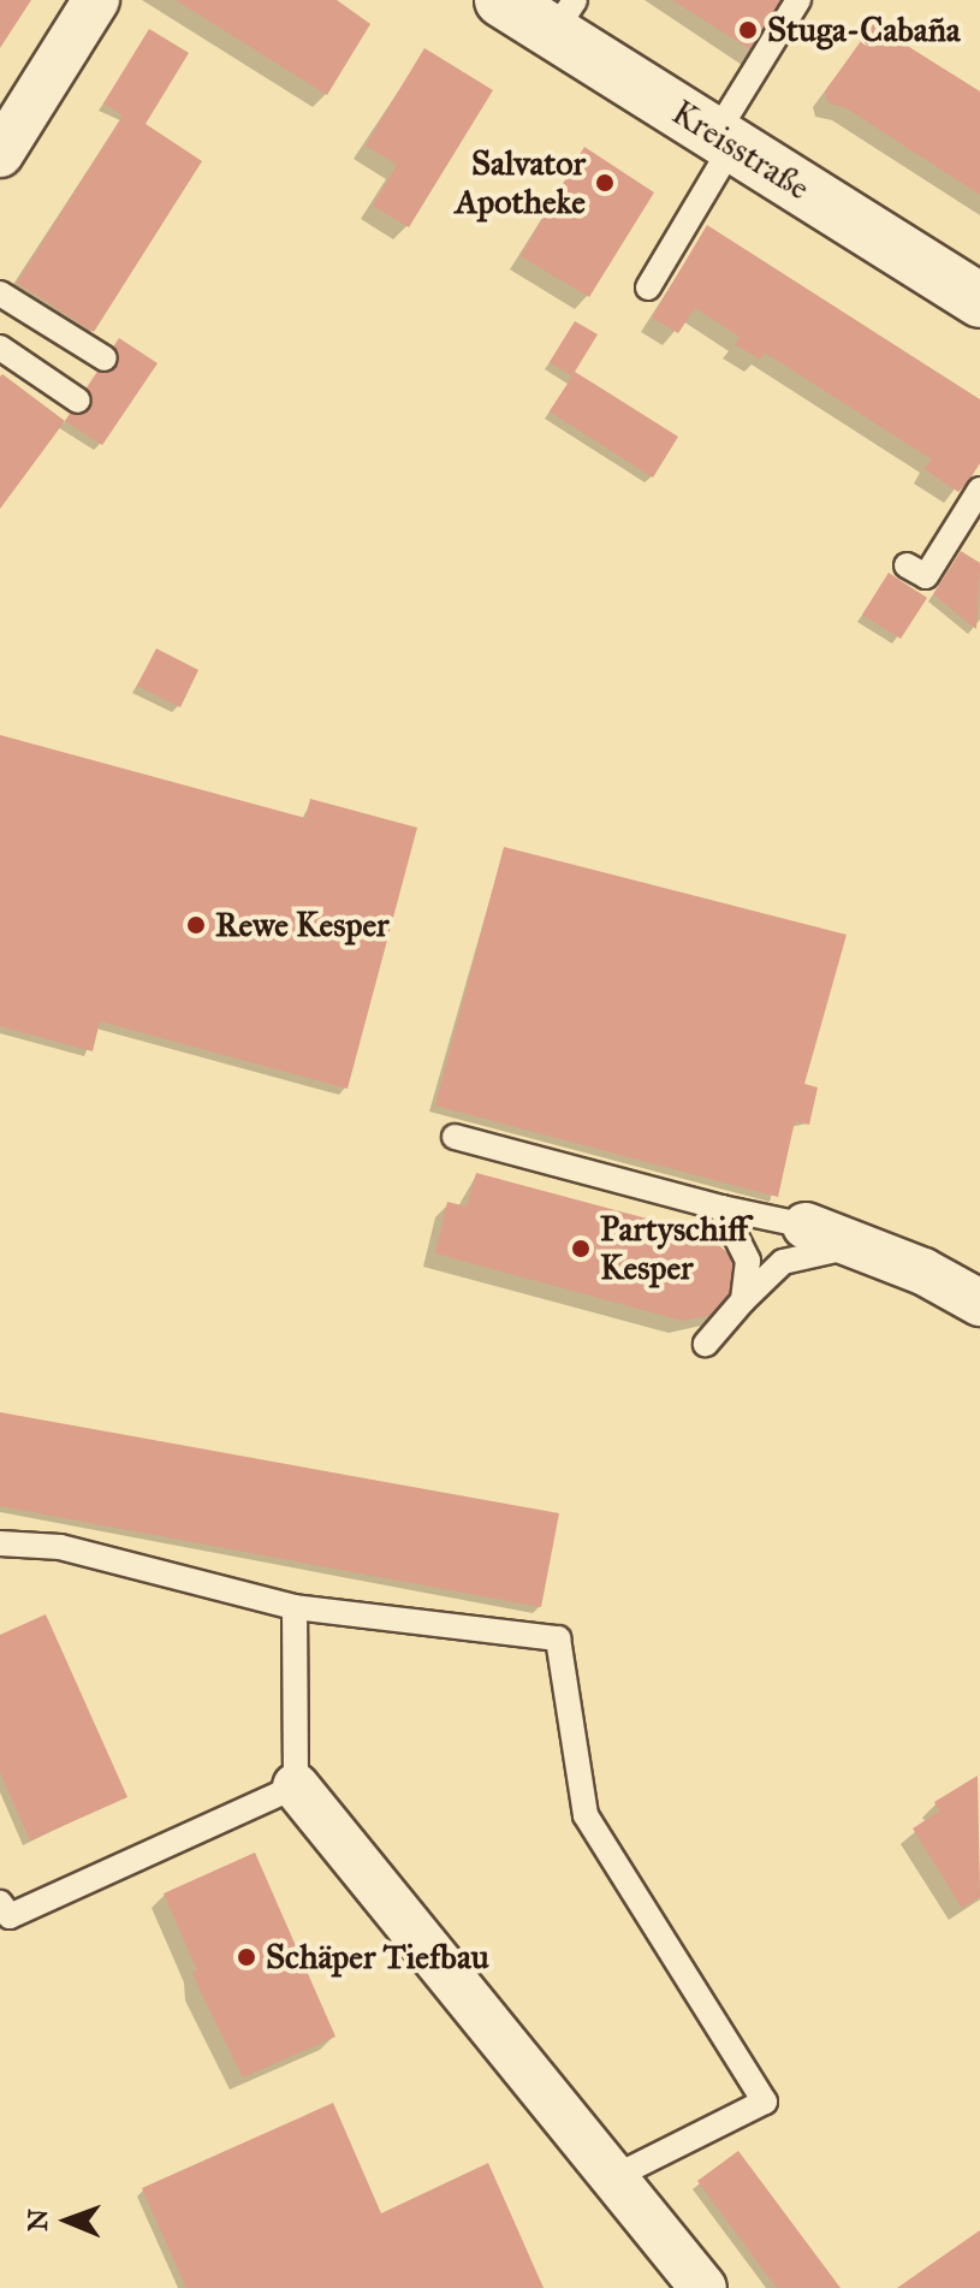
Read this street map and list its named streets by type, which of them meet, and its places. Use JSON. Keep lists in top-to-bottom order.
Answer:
{
  "streets": {
    "street": ["Kreisstraße"]
  },
  "places": [
    "Stuga-Cabaña",
    "Salvator Apotheke",
    "Rewe Kesper",
    "Partyschiff Kesper",
    "Schäper Tiefbau"
  ],
  "north": "left"
}
